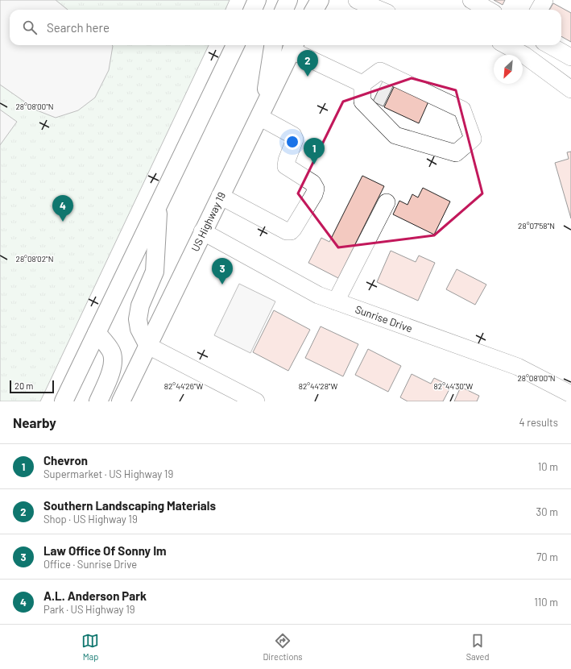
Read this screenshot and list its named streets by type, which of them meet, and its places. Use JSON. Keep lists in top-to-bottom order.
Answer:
{
  "streets": {
    "highway": ["US Highway 19"],
    "street": ["Sunrise Drive"]
  },
  "crossings": [
    ["US Highway 19", "Sunrise Drive"]
  ],
  "scale_bar": "20 m",
  "north": "bottom left",
  "page": {
    "search": "Search here",
    "pins": [
      "2",
      "1",
      "4",
      "3"
    ],
    "scale": "20 m",
    "heading": ["Nearby", "4 results"],
    "list": [
      {
        "mark": "1",
        "name": "Chevron",
        "note": "Supermarket · US Highway 19",
        "value": "10 m"
      },
      {
        "mark": "2",
        "name": "Southern Landscaping Materials",
        "note": "Shop · US Highway 19",
        "value": "30 m"
      },
      {
        "mark": "3",
        "name": "Law Office Of Sonny Im",
        "note": "Office · Sunrise Drive",
        "value": "70 m"
      },
      {
        "mark": "4",
        "name": "A.L. Anderson Park",
        "note": "Park · US Highway 19",
        "value": "110 m"
      }
    ],
    "nav": ["Map", "Directions", "Saved"]
  },
  "coordinates": [
    "28°08'00\"N",
    "28°07'58\"N",
    "28°08'02\"N",
    "82°44'26\"W",
    "82°44'28\"W",
    "82°44'30\"W"
  ]
}
